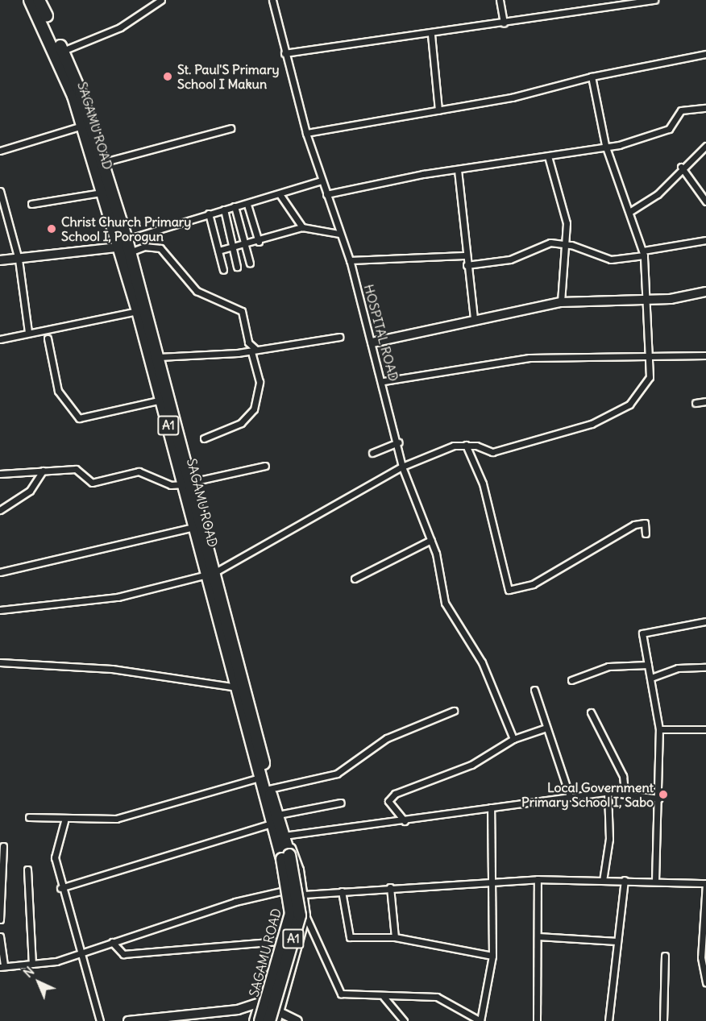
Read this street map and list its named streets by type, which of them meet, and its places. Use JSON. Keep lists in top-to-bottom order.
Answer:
{
  "streets": {
    "highway": ["SAGAMU ROAD", "A1"],
    "street": ["HOSPITAL ROAD"]
  },
  "places": ["St. Paul'S Primary School I Makun", "Christ Church Primary School I, Porogun", "Local Government Primary School I, Sabo"],
  "north": "top left"
}
